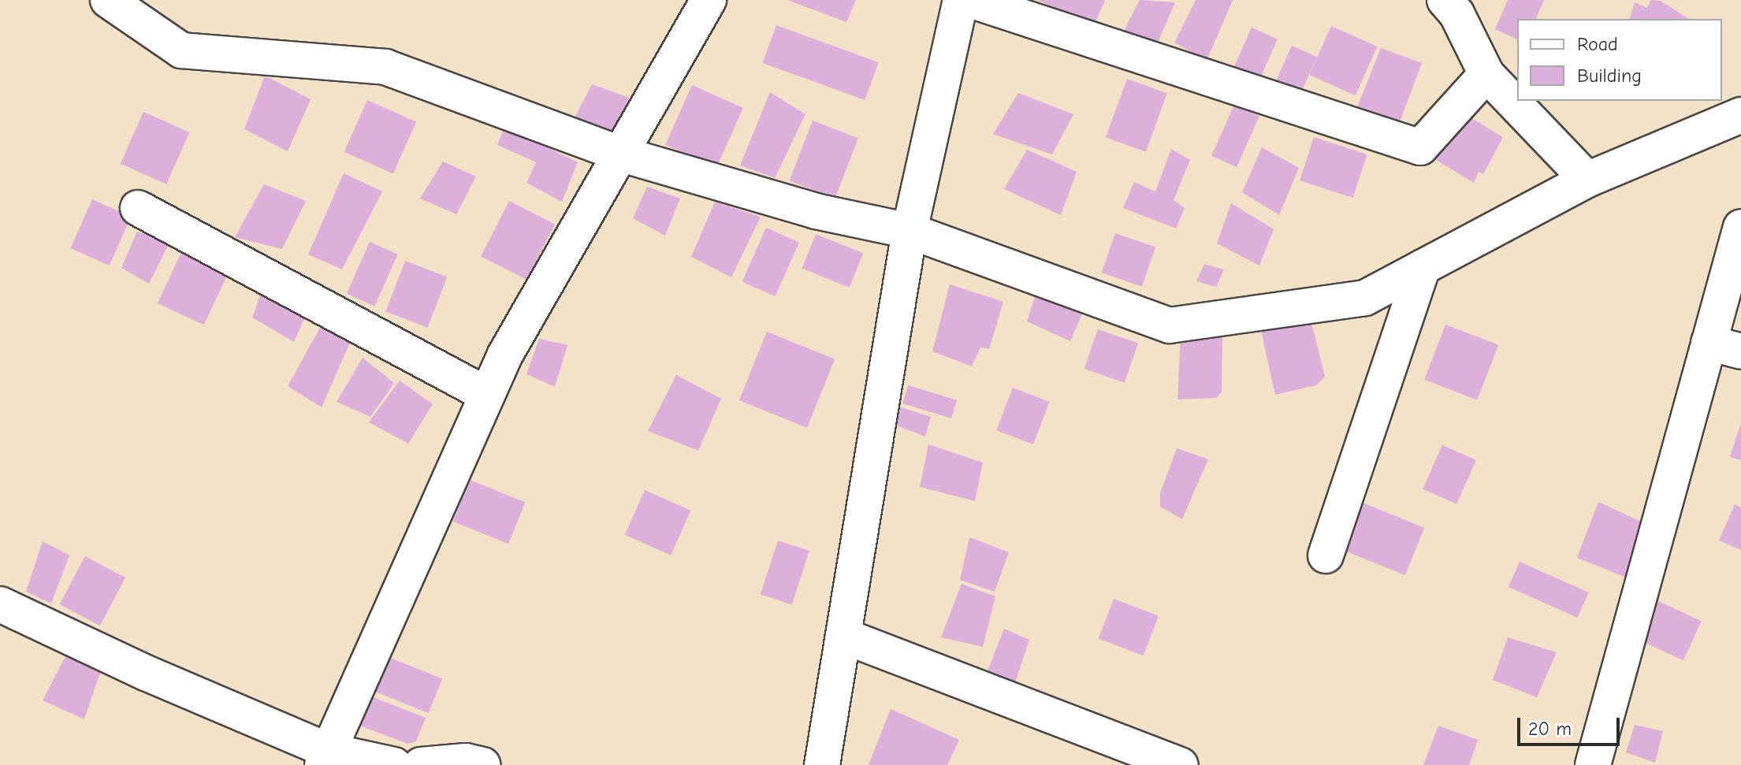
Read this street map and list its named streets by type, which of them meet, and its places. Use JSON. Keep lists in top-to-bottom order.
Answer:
{
  "legend": ["Road", "Building"],
  "scale_bar": "20 m"
}
